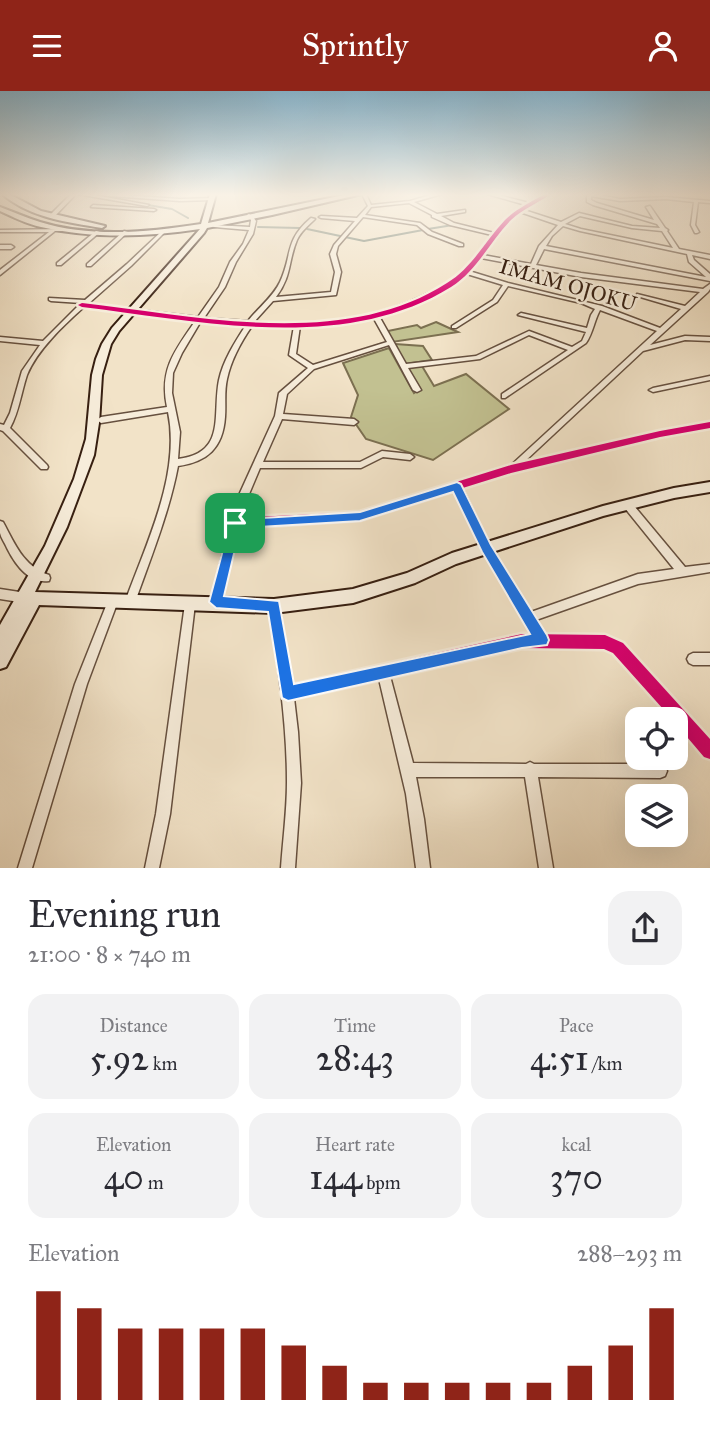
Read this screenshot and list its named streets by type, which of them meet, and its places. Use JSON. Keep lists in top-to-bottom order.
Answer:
{
  "streets": {
    "street": ["IMAM OJOKU"]
  },
  "page": {
    "header": "Sprintly",
    "heading": ["Evening run", "21:00 · 8 × 740 m"],
    "stats": [
      ["Distance", "5.92 km"],
      ["Time", "28:43"],
      ["Pace", "4:51 /km"],
      ["Elevation", "40 m"],
      ["Heart rate", "144 bpm"],
      ["kcal", "370"]
    ],
    "chart": ["Elevation", "288–293 m"]
  }
}
